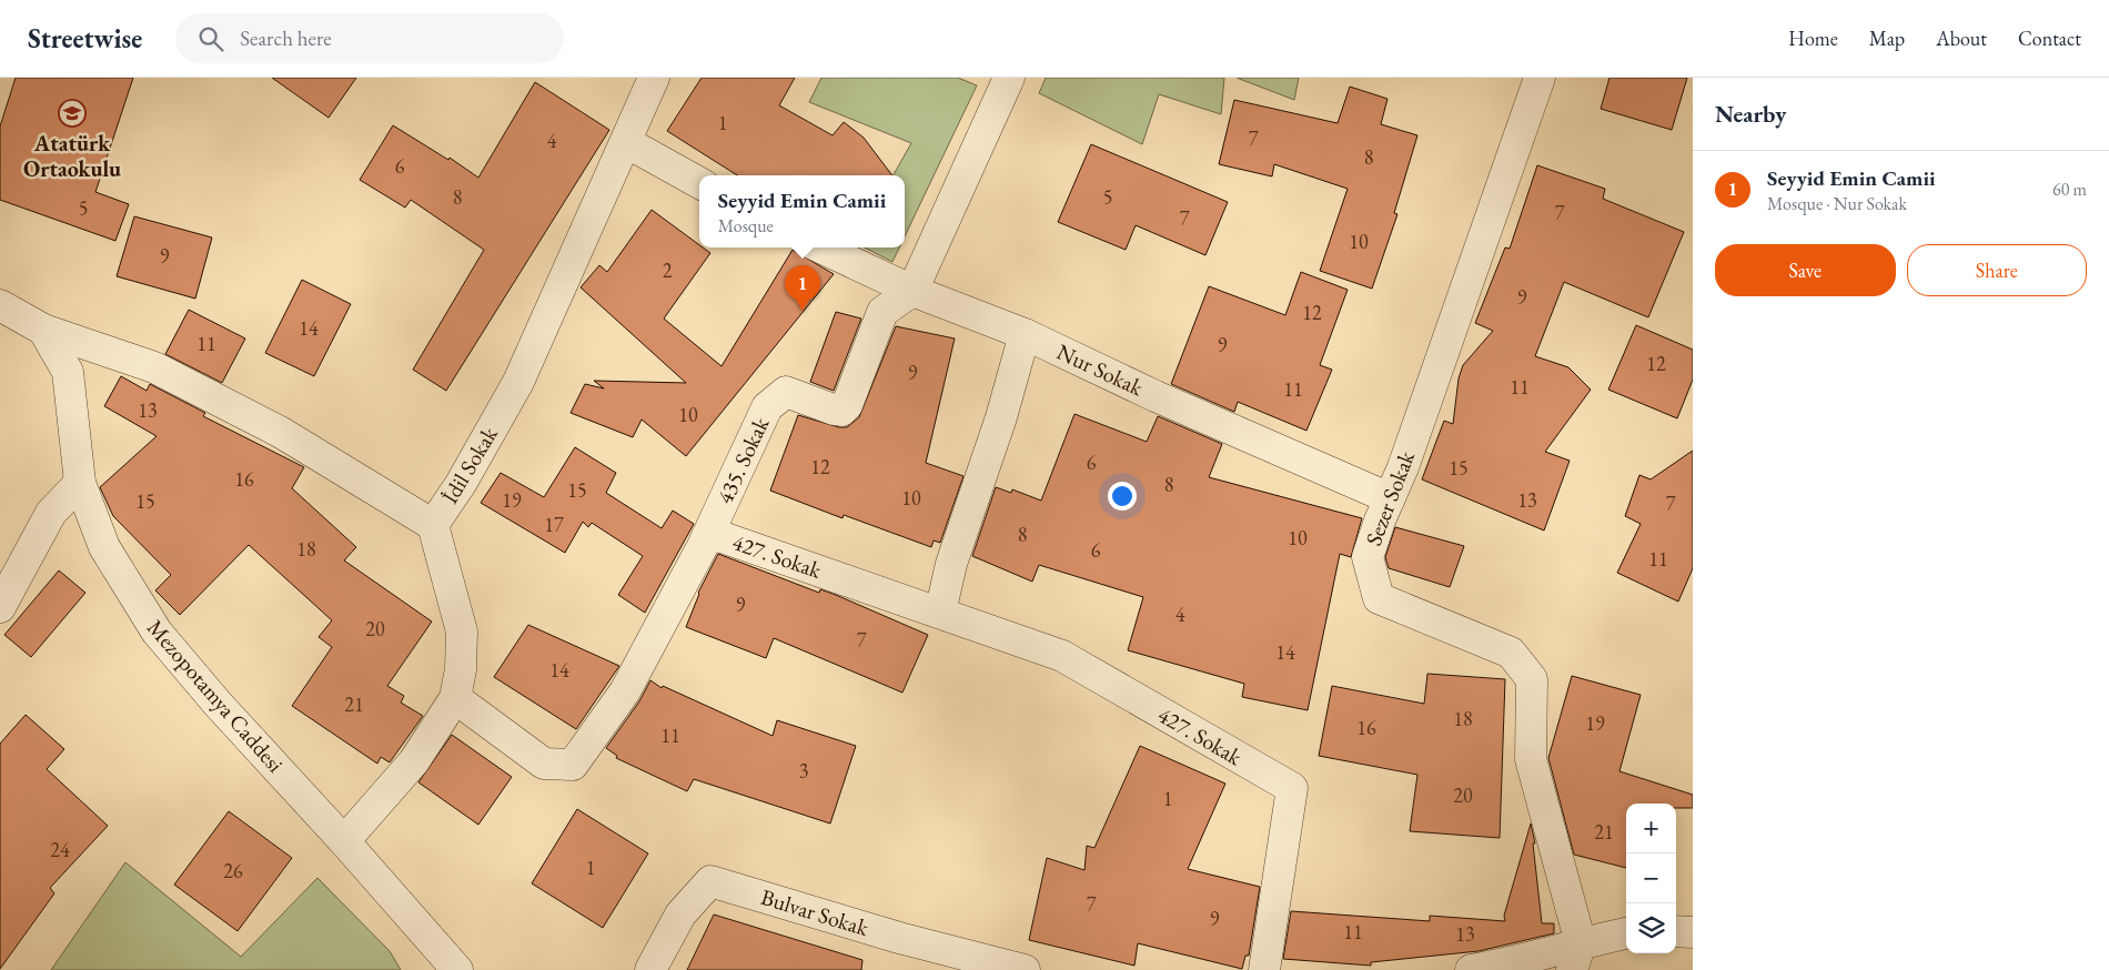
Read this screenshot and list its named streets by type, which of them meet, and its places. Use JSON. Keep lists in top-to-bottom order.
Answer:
{
  "streets": {
    "street": [
      "Nur Sokak",
      "435. Sokak",
      "İdil Sokak",
      "Sezer Sokak",
      "427. Sokak",
      "Mezopotamya Caddesi",
      "Bulvar Sokak"
    ]
  },
  "crossings": [
    ["Nur Sokak", "435. Sokak"],
    ["Nur Sokak", "Sezer Sokak"],
    ["435. Sokak", "İdil Sokak"],
    ["435. Sokak", "427. Sokak"],
    ["İdil Sokak", "Mezopotamya Caddesi"]
  ],
  "places": {
    "school or university": ["Atatürk Ortaokulu"]
  },
  "house_numbers": [
    "1",
    "7",
    "4",
    "8",
    "6",
    "8",
    "5",
    "5",
    "7",
    "7",
    "10",
    "9",
    "2",
    "9",
    "12",
    "14",
    "11",
    "9",
    "12",
    "9",
    "11",
    "11",
    "13",
    "10",
    "6",
    "12",
    "15",
    "16",
    "8",
    "15",
    "10",
    "19",
    "13",
    "15",
    "7",
    "17",
    "8",
    "10",
    "18",
    "6",
    "11",
    "9",
    "4",
    "20",
    "7",
    "14",
    "14",
    "21",
    "18",
    "19",
    "16",
    "11",
    "3",
    "20",
    "1",
    "21",
    "24",
    "1",
    "26",
    "7",
    "9",
    "11",
    "13"
  ],
  "page": {
    "header": "Streetwise",
    "search": "Search here",
    "nav": [
      "Home",
      "Map",
      "About",
      "Contact"
    ],
    "heading": "Nearby",
    "list": [
      {
        "mark": "1",
        "name": "Seyyid Emin Camii",
        "note": "Mosque · Nur Sokak",
        "value": "60 m"
      }
    ],
    "popup": ["Seyyid Emin Camii", "Mosque"],
    "buttons": ["Save", "Share"],
    "pins": "1",
    "map_buttons": ["+", "−"]
  }
}
